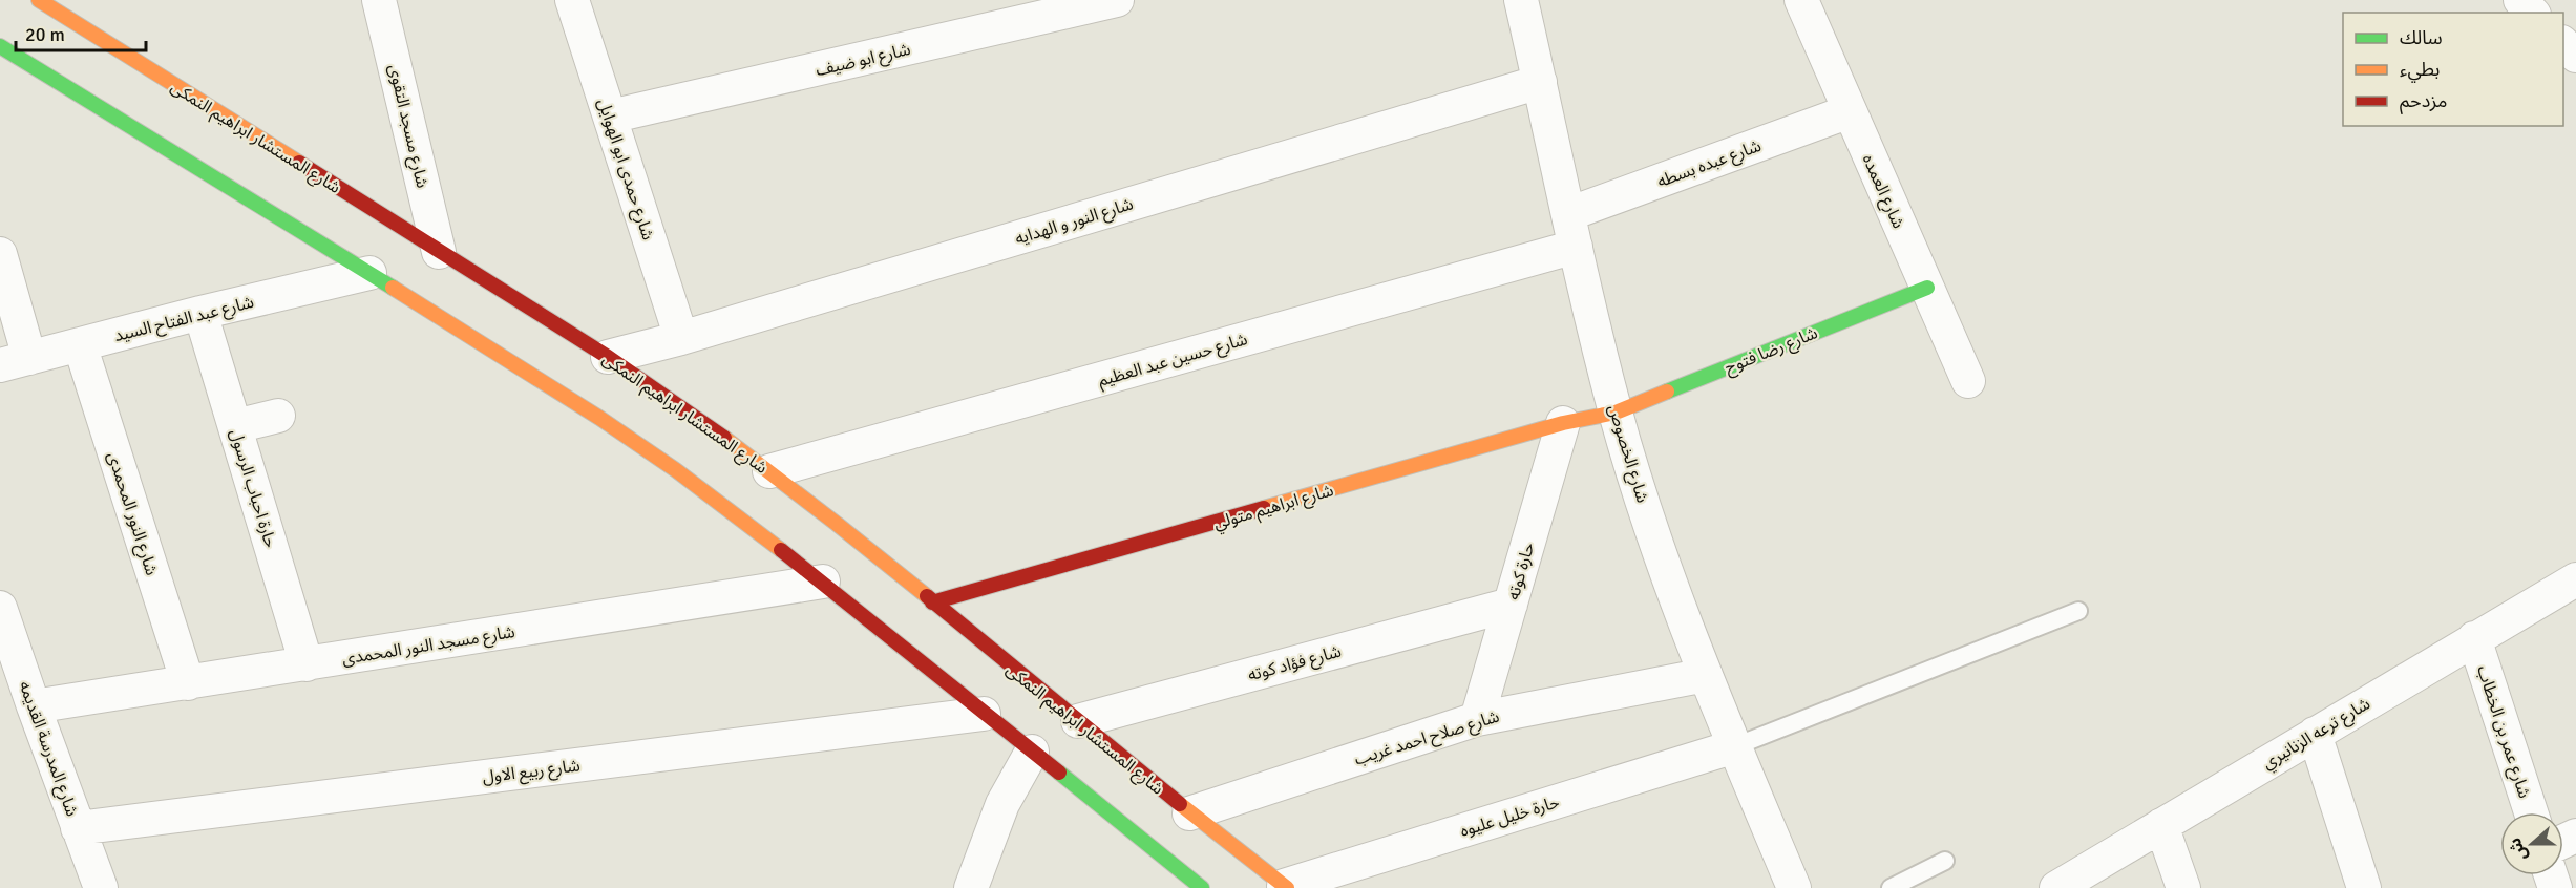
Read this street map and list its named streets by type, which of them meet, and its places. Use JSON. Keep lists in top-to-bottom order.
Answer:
{
  "streets": {
    "main road": ["شارع المستشار ابراهيم النمكى", "شارع رضا فتوح", "شارع ابراهيم متولي"],
    "street": [
      "شارع ابو ضيف",
      "شارع مسجد التقوى",
      "شارع عبده بسطه",
      "شارع حمدى ابو الهوايل",
      "شارع العمده",
      "شارع النور و الهدايه",
      "شارع عبد الفتاح السيد",
      "شارع حسين عبد العظيم",
      "شارع الخصوص",
      "حارة احباب الرسول",
      "شارع النور المحمدى",
      "حارة كوته",
      "شارع مسجد النور المحمدى",
      "شارع فؤاد كوته",
      "شارع عمر بن الخطاب",
      "شارع ترعه الزنانيري",
      "شارع صلاح احمد غريب",
      "شارع المدرسة القديمه",
      "شارع ربيع الاول",
      "حارة خليل عليوه"
    ]
  },
  "crossings": [
    ["شارع ابو ضيف", "شارع حمدى ابو الهوايل"],
    ["شارع مسجد التقوى", "شارع المستشار ابراهيم النمكى"],
    ["شارع المستشار ابراهيم النمكى", "شارع النور و الهدايه"],
    ["شارع المستشار ابراهيم النمكى", "شارع حسين عبد العظيم"],
    ["شارع المستشار ابراهيم النمكى", "شارع ابراهيم متولي"],
    ["شارع المستشار ابراهيم النمكى", "شارع فؤاد كوته"],
    ["شارع المستشار ابراهيم النمكى", "شارع صلاح احمد غريب"],
    ["شارع المستشار ابراهيم النمكى", "حارة خليل عليوه"],
    ["شارع عبده بسطه", "شارع العمده"],
    ["شارع عبده بسطه", "شارع الخصوص"],
    ["شارع حمدى ابو الهوايل", "شارع النور و الهدايه"],
    ["شارع العمده", "شارع رضا فتوح"],
    ["شارع النور و الهدايه", "شارع الخصوص"],
    ["شارع عبد الفتاح السيد", "حارة احباب الرسول"],
    ["شارع عبد الفتاح السيد", "شارع النور المحمدى"],
    ["شارع رضا فتوح", "شارع الخصوص"],
    ["شارع رضا فتوح", "شارع ابراهيم متولي"],
    ["شارع حسين عبد العظيم", "شارع الخصوص"],
    ["شارع الخصوص", "شارع ابراهيم متولي"],
    ["شارع الخصوص", "شارع صلاح احمد غريب"],
    ["شارع الخصوص", "حارة خليل عليوه"],
    ["حارة احباب الرسول", "شارع مسجد النور المحمدى"],
    ["شارع ابراهيم متولي", "حارة كوته"],
    ["شارع النور المحمدى", "شارع مسجد النور المحمدى"],
    ["حارة كوته", "شارع فؤاد كوته"],
    ["حارة كوته", "شارع صلاح احمد غريب"],
    ["شارع مسجد النور المحمدى", "شارع المدرسة القديمه"],
    ["شارع عمر بن الخطاب", "شارع ترعه الزنانيري"],
    ["شارع المدرسة القديمه", "شارع ربيع الاول"]
  ],
  "legend": ["سالك", "بطيء", "مزدحم"],
  "scale_bar": "20 m",
  "north": "left"
}
